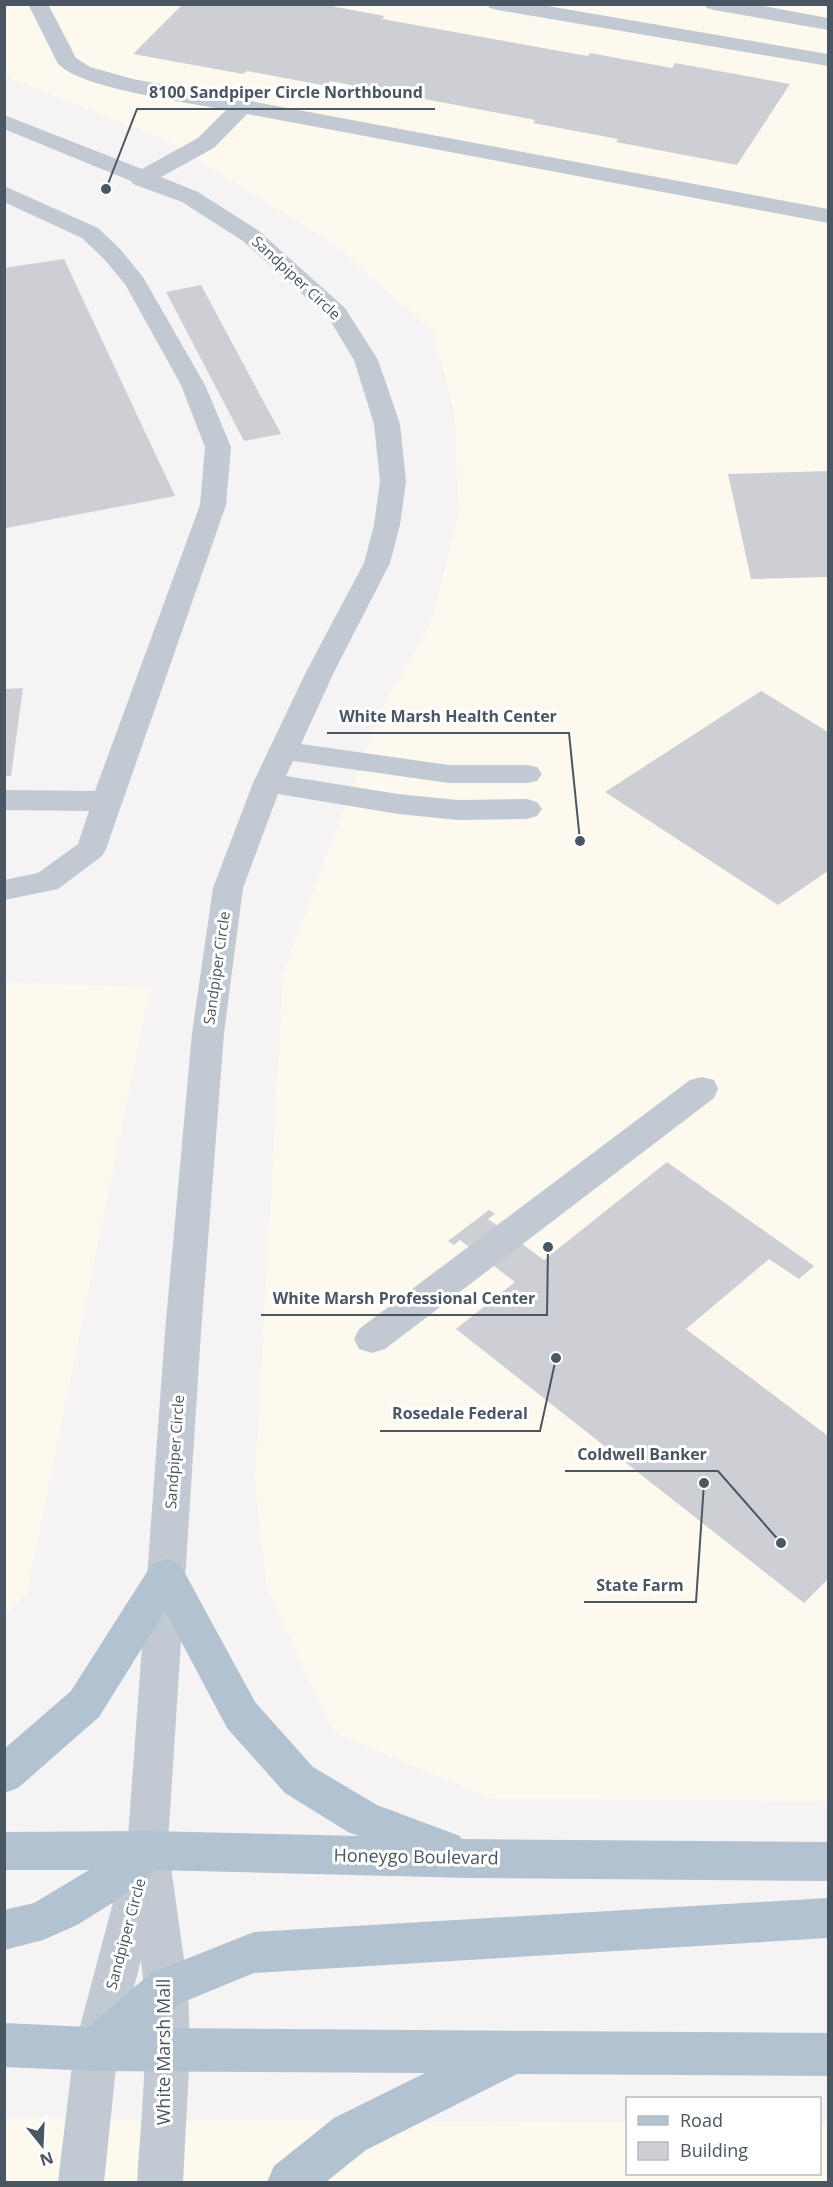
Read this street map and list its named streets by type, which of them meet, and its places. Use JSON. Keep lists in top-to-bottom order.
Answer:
{
  "streets": {
    "main road": ["Honeygo Boulevard"],
    "street": ["Sandpiper Circle", "White Marsh Mall"]
  },
  "crossings": [
    ["Sandpiper Circle", "Honeygo Boulevard"],
    ["Sandpiper Circle", "White Marsh Mall"],
    ["Honeygo Boulevard", "White Marsh Mall"]
  ],
  "places": [
    "8100 Sandpiper Circle Northbound",
    "White Marsh Health Center",
    "White Marsh Professional Center",
    "Rosedale Federal",
    "State Farm",
    "Coldwell Banker"
  ],
  "legend": ["Road", "Building"],
  "north": "bottom"
}
